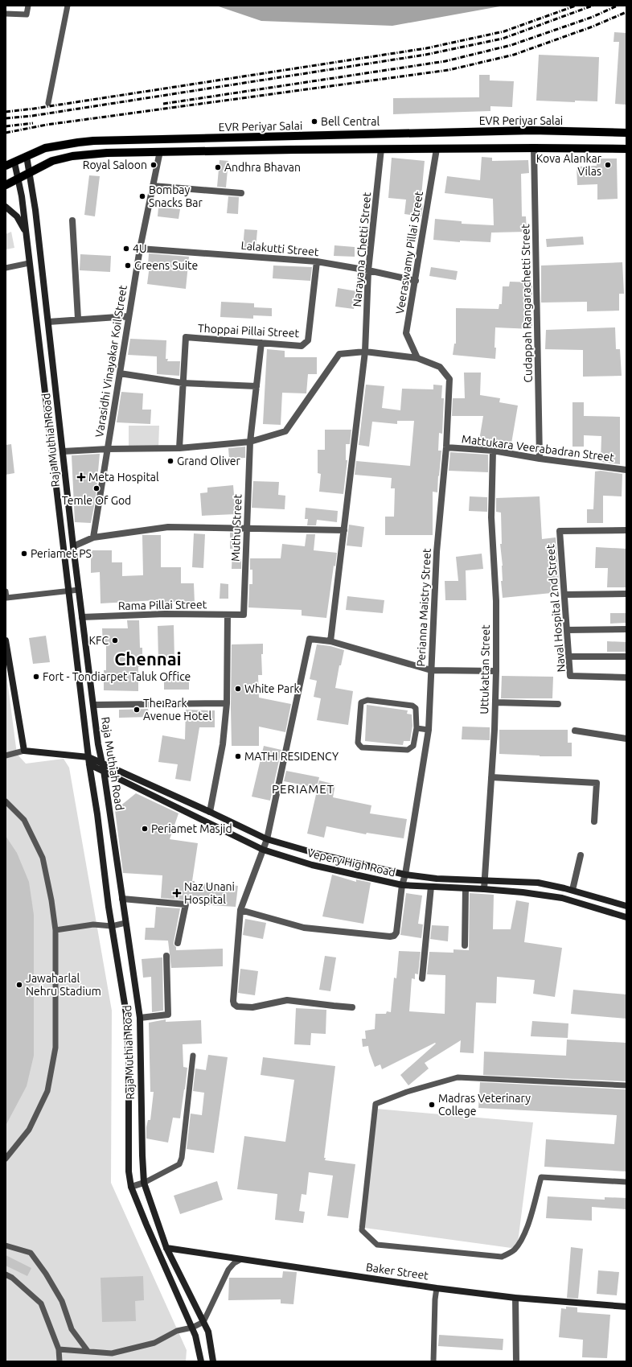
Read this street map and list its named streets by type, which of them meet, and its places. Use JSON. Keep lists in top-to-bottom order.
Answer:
{
  "streets": {
    "main road": [
      "EVR Periyar Salai",
      "Raja Muthiah Road",
      "Vepery High Road",
      "Baker Street"
    ],
    "street": [
      "Lalakutti Street",
      "Narayana Chetti Street",
      "Veeraswamy Pillai Street",
      "Cudappah Rangarachetti Street",
      "Thoppai Pillai Street",
      "Varasidhi Vinayakar Koil Street",
      "Mattukara Veerabadran Street",
      "Muthu Street",
      "Rama Pillai Street",
      "Perianna Maistry Street",
      "Naval Hospital 2nd Street",
      "Uttukattan Street"
    ]
  },
  "crossings": [
    ["EVR Periyar Salai", "Narayana Chetti Street"],
    ["EVR Periyar Salai", "Veeraswamy Pillai Street"],
    ["EVR Periyar Salai", "Cudappah Rangarachetti Street"],
    ["EVR Periyar Salai", "Varasidhi Vinayakar Koil Street"],
    ["EVR Periyar Salai", "Raja Muthiah Road"],
    ["Lalakutti Street", "Narayana Chetti Street"],
    ["Lalakutti Street", "Veeraswamy Pillai Street"],
    ["Lalakutti Street", "Thoppai Pillai Street"],
    ["Lalakutti Street", "Varasidhi Vinayakar Koil Street"],
    ["Narayana Chetti Street", "Perianna Maistry Street"],
    ["Veeraswamy Pillai Street", "Perianna Maistry Street"],
    ["Cudappah Rangarachetti Street", "Mattukara Veerabadran Street"],
    ["Thoppai Pillai Street", "Muthu Street"],
    ["Varasidhi Vinayakar Koil Street", "Perianna Maistry Street"],
    ["Raja Muthiah Road", "Rama Pillai Street"],
    ["Raja Muthiah Road", "Perianna Maistry Street"],
    ["Raja Muthiah Road", "Vepery High Road"],
    ["Raja Muthiah Road", "Baker Street"],
    ["Mattukara Veerabadran Street", "Perianna Maistry Street"],
    ["Mattukara Veerabadran Street", "Uttukattan Street"],
    ["Muthu Street", "Rama Pillai Street"],
    ["Muthu Street", "Perianna Maistry Street"],
    ["Perianna Maistry Street", "Vepery High Road"],
    ["Uttukattan Street", "Vepery High Road"]
  ],
  "districts": ["Chennai", "PERIAMET"],
  "places": {
    "other": [
      "Bell Central",
      "Royal Saloon",
      "Kova Alankar Vilas",
      "Andhra Bhavan",
      "Bombay Snacks Bar",
      "4U",
      "Greens Suite",
      "Grand Oliver",
      "Temle Of God",
      "Periamet PS",
      "KFC",
      "Fort - Tondiarpet Taluk Office",
      "White Park",
      "The Park Avenue Hotel",
      "MATHI RESIDENCY",
      "Periamet Masjid",
      "Jawaharlal Nehru Stadium",
      "Madras Veterinary College"
    ],
    "health": ["Meta Hospital", "Naz Unani Hospital"]
  }
}
